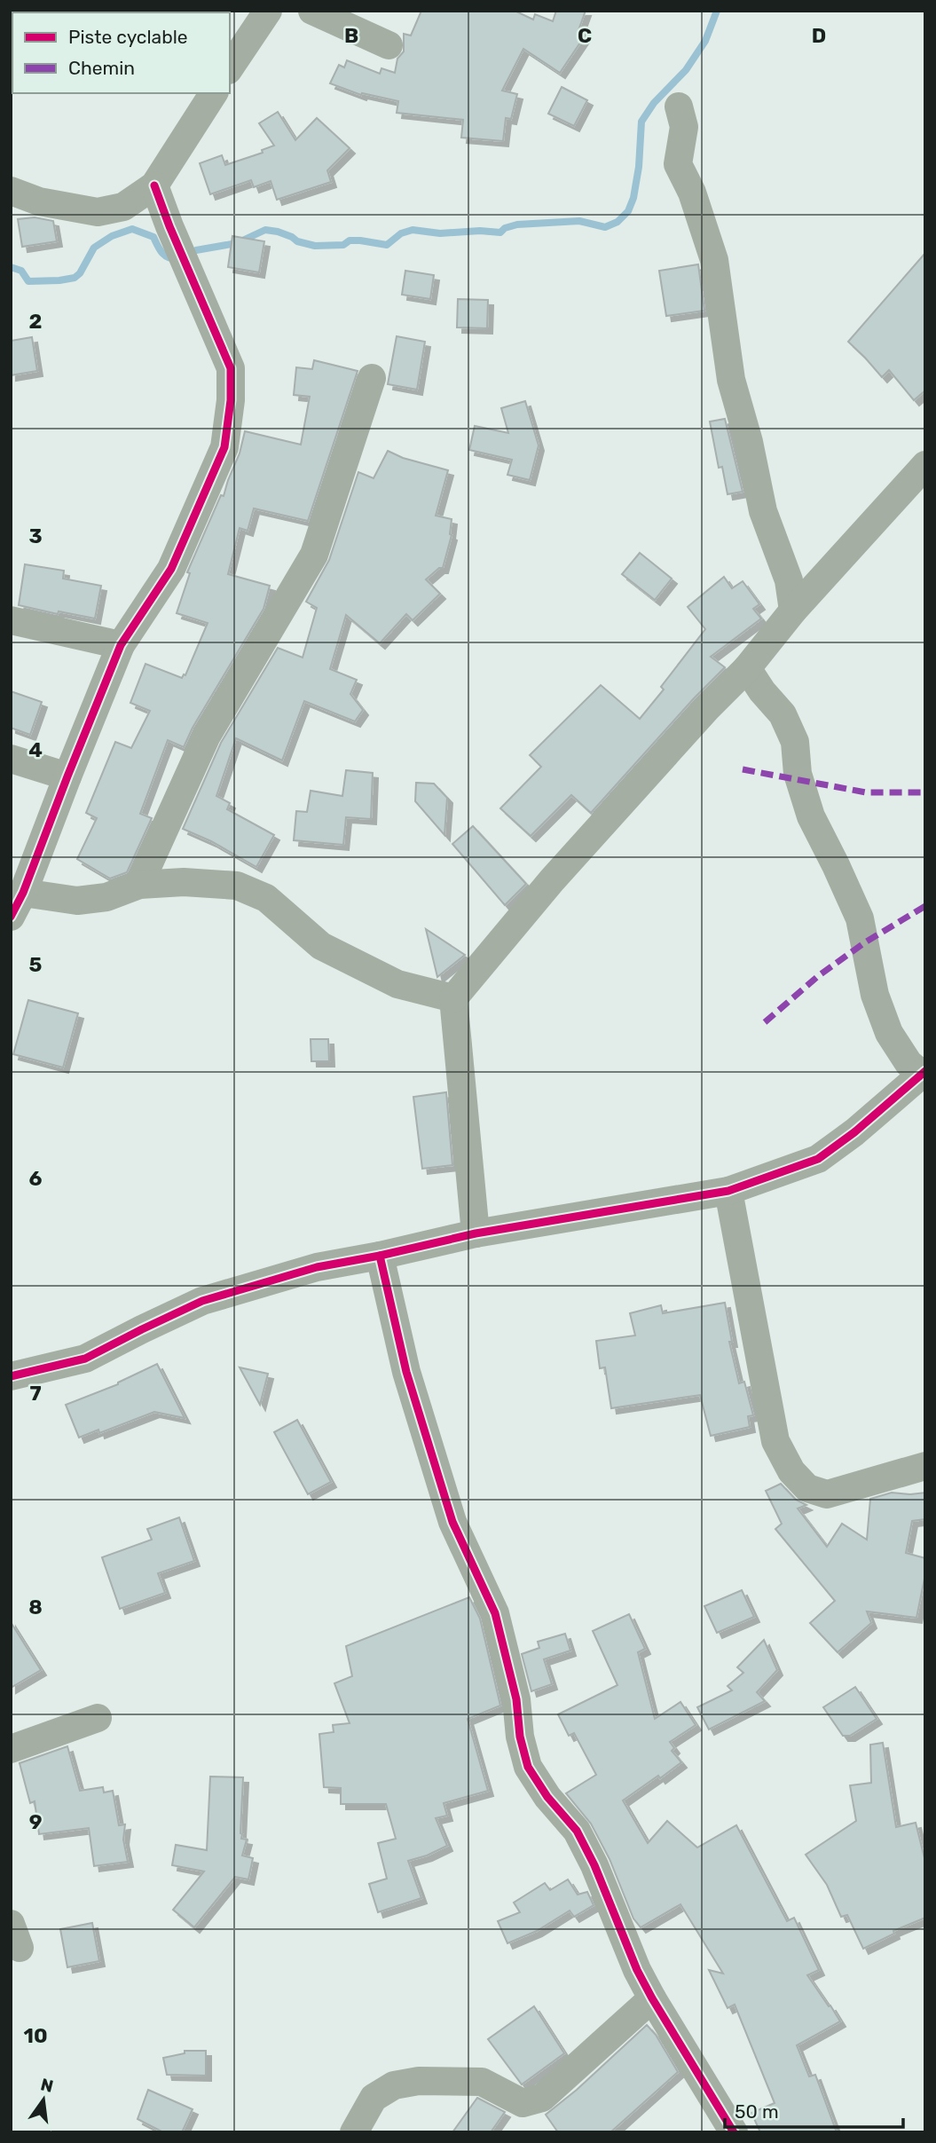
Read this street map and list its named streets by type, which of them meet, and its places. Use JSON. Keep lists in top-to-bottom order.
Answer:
{
  "legend": ["Piste cyclable", "Chemin"],
  "scale_bar": "50 m",
  "north": "top",
  "grid": {
    "columns": ["B", "C", "D"],
    "rows": [
      "2",
      "3",
      "4",
      "5",
      "6",
      "7",
      "8",
      "9",
      "10"
    ]
  }
}
